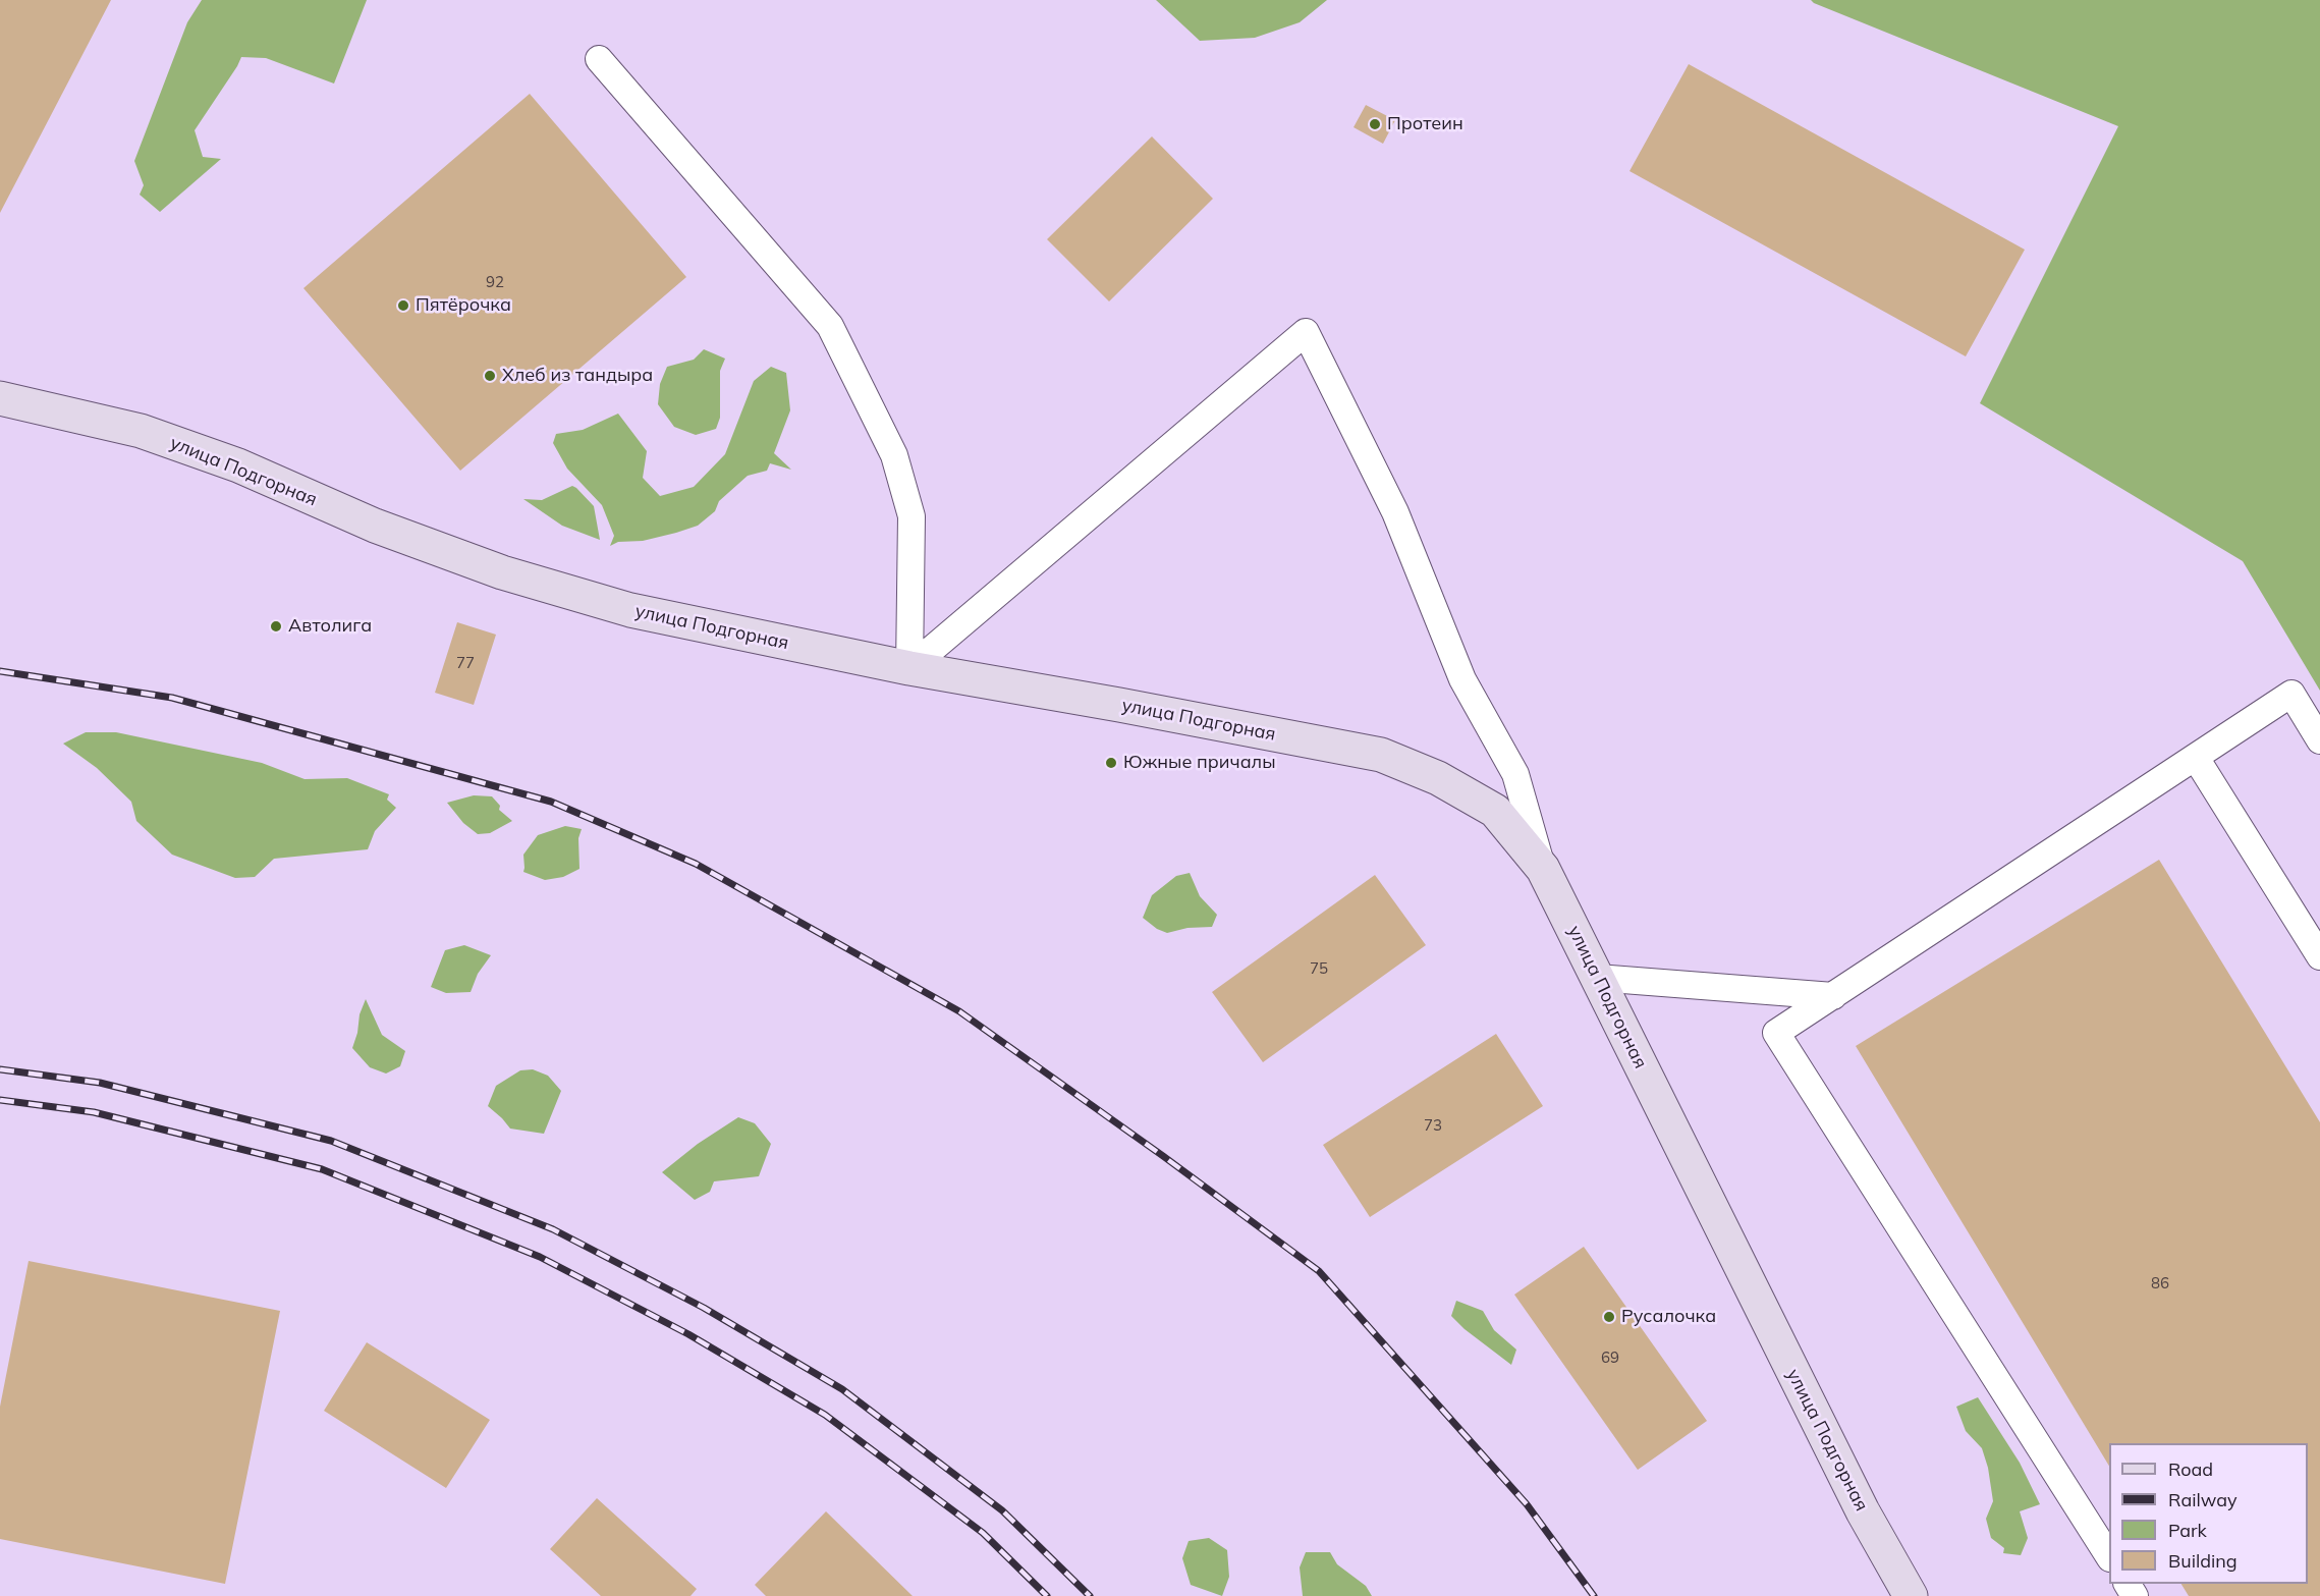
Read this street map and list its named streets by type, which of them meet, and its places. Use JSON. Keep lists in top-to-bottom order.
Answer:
{
  "streets": {
    "main road": ["улица Подгорная"]
  },
  "places": [
    "Протеин",
    "Пятёрочка",
    "Хлеб из тандыра",
    "Автолига",
    "Южные причалы",
    "Русалочка"
  ],
  "house_numbers": [
    "92",
    "77",
    "75",
    "73",
    "86",
    "69"
  ],
  "legend": [
    "Road",
    "Railway",
    "Park",
    "Building"
  ]
}
